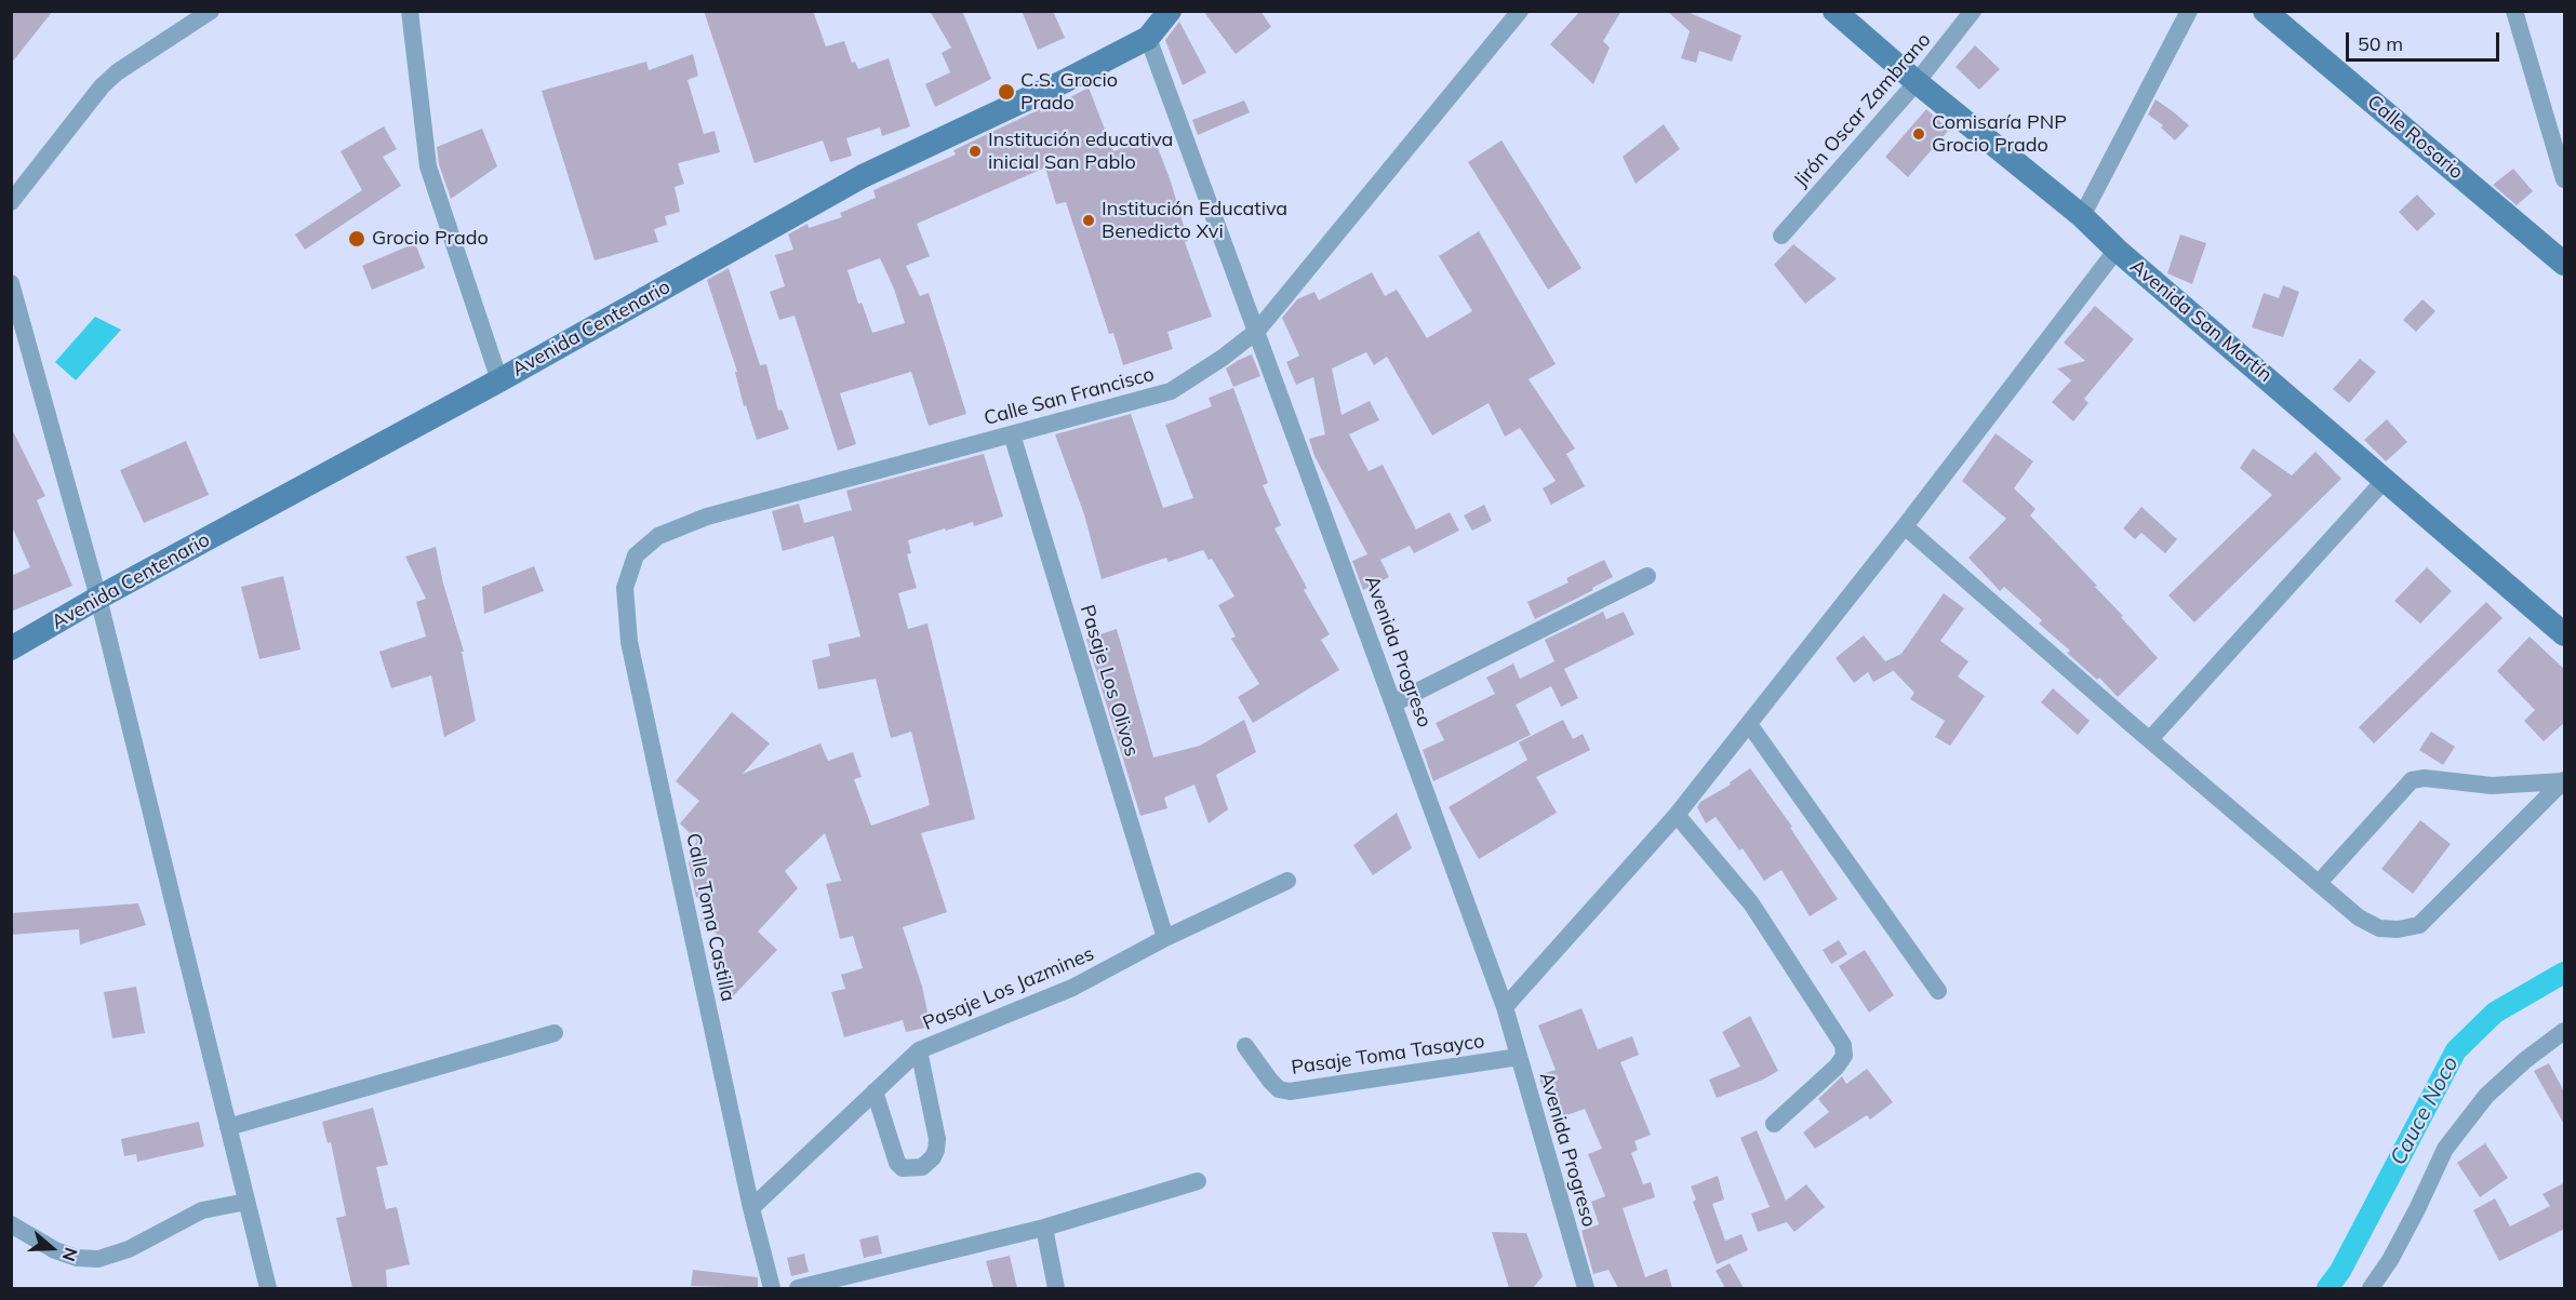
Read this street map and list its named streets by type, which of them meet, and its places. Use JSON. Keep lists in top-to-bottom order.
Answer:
{
  "streets": {
    "main road": ["Calle Rosario", "Avenida San Martín", "Avenida Centenario"],
    "street": [
      "Jirón Oscar Zambrano",
      "Calle San Francisco",
      "Avenida Progreso",
      "Pasaje Los Olivos",
      "Calle Toma Castilla",
      "Pasaje Los Jazmines",
      "Pasaje Toma Tasayco"
    ]
  },
  "crossings": [
    ["Jirón Oscar Zambrano", "Avenida San Martín"],
    ["Avenida Centenario", "Avenida Progreso"],
    ["Calle San Francisco", "Avenida Progreso"],
    ["Calle San Francisco", "Pasaje Los Olivos"],
    ["Calle San Francisco", "Calle Toma Castilla"],
    ["Avenida Progreso", "Pasaje Toma Tasayco"],
    ["Pasaje Los Olivos", "Pasaje Los Jazmines"],
    ["Calle Toma Castilla", "Pasaje Los Jazmines"]
  ],
  "water": ["Cauce Noco"],
  "places": [
    "C.S. Grocio Prado",
    "Comisaría PNP Grocio Prado",
    "Institución educativa inicial San Pablo",
    "Institución Educativa Benedicto Xvi",
    "Grocio Prado"
  ],
  "scale_bar": "50 m",
  "north": "right"
}
